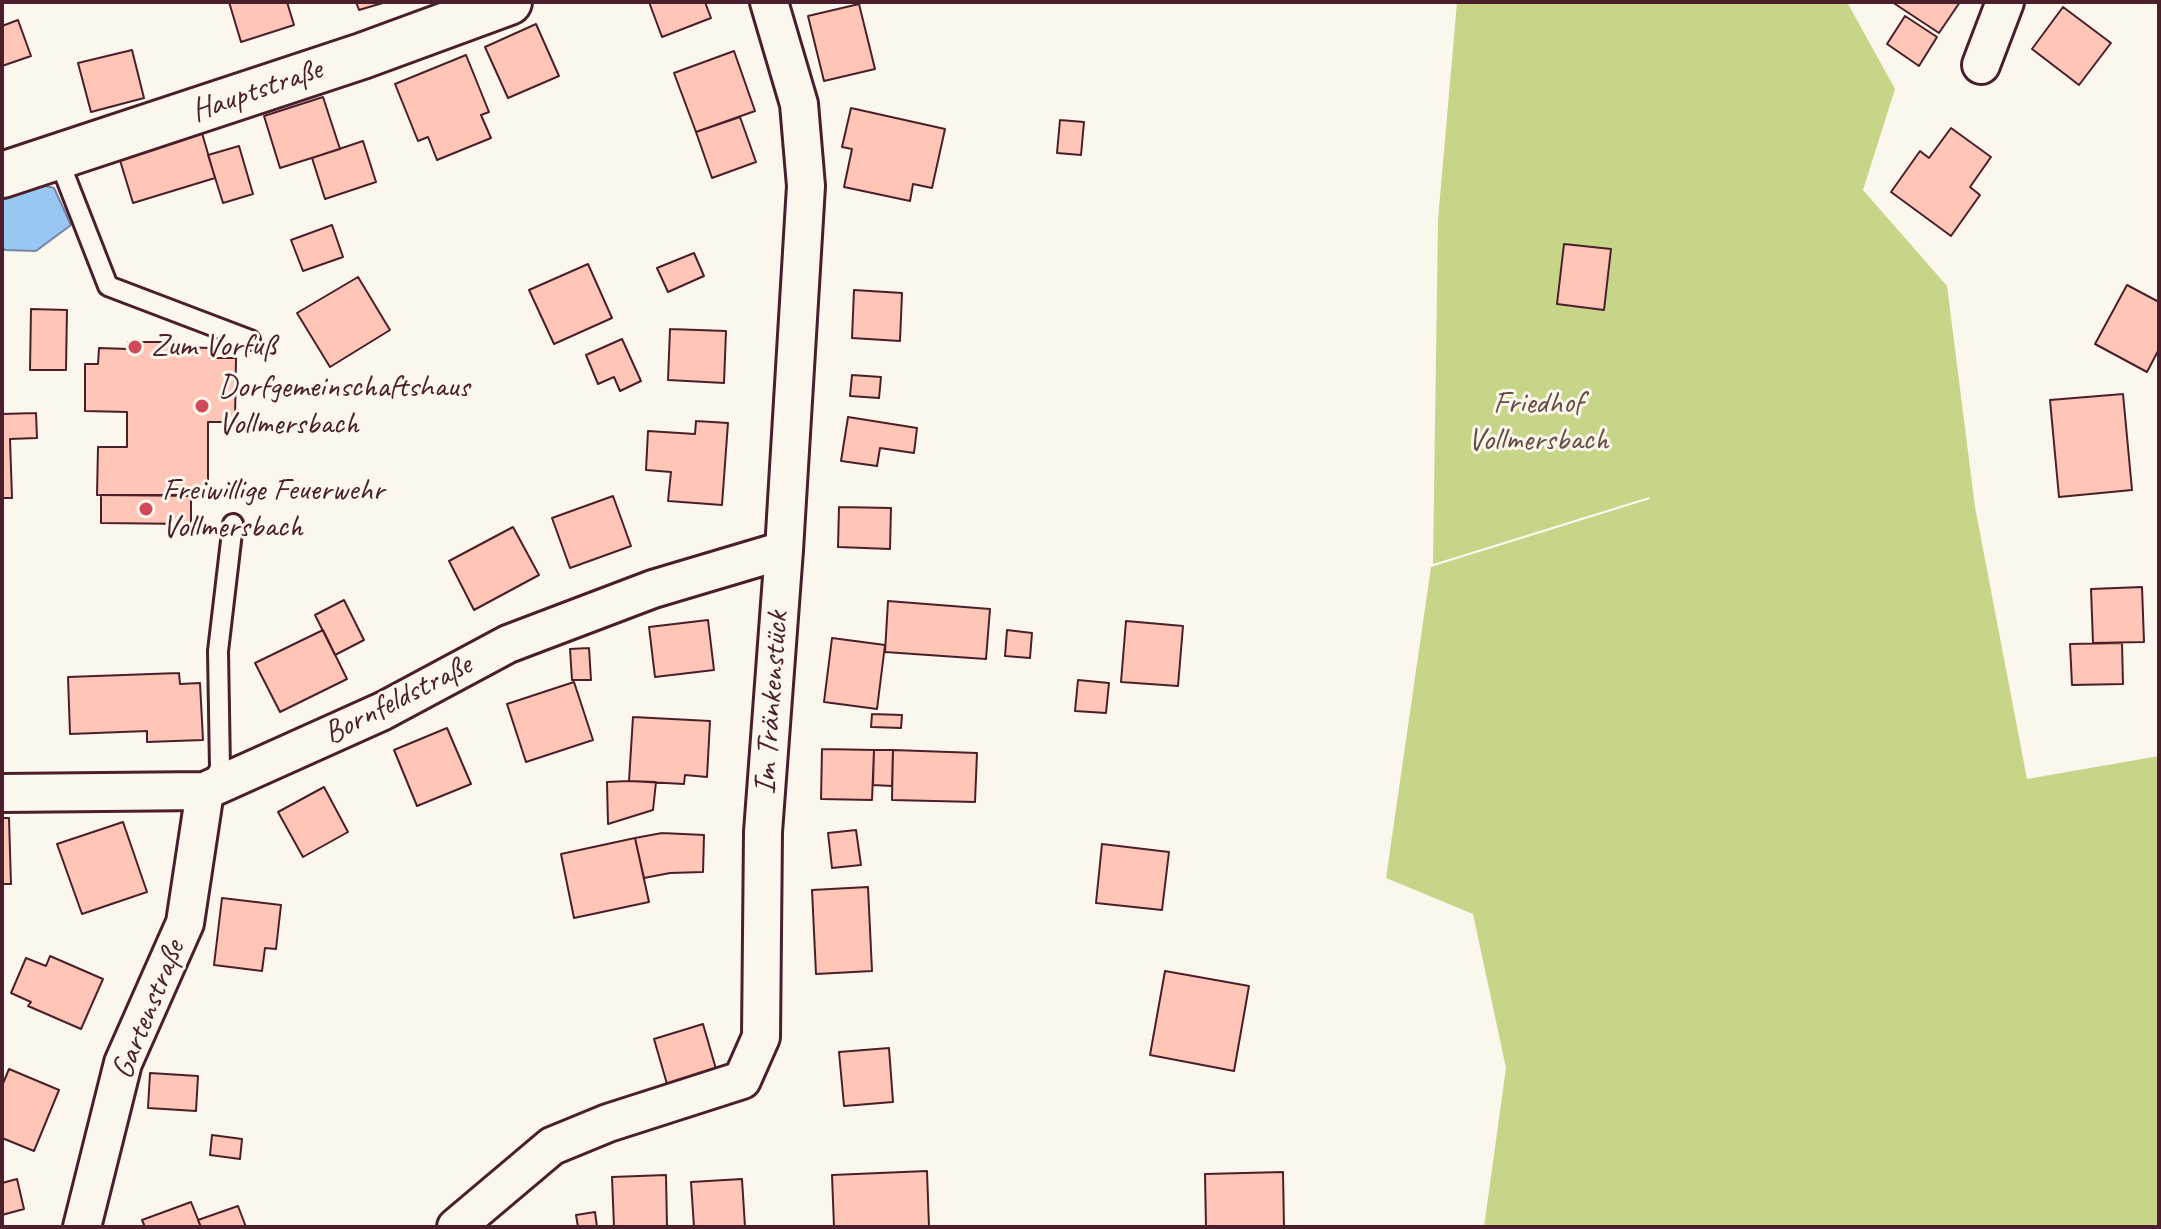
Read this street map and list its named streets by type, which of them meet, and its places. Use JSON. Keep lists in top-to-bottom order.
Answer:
{
  "streets": {
    "main road": ["Hauptstraße"],
    "street": ["Bornfeldstraße", "Im Tränkenstück", "Gartenstraße"]
  },
  "crossings": [
    ["Bornfeldstraße", "Im Tränkenstück"],
    ["Bornfeldstraße", "Gartenstraße"]
  ],
  "parks": ["Friedhof Vollmersbach"],
  "places": ["Zum Vorfuß", "Dorfgemeinschaftshaus Vollmersbach", "Freiwillige Feuerwehr Vollmersbach"]
}
